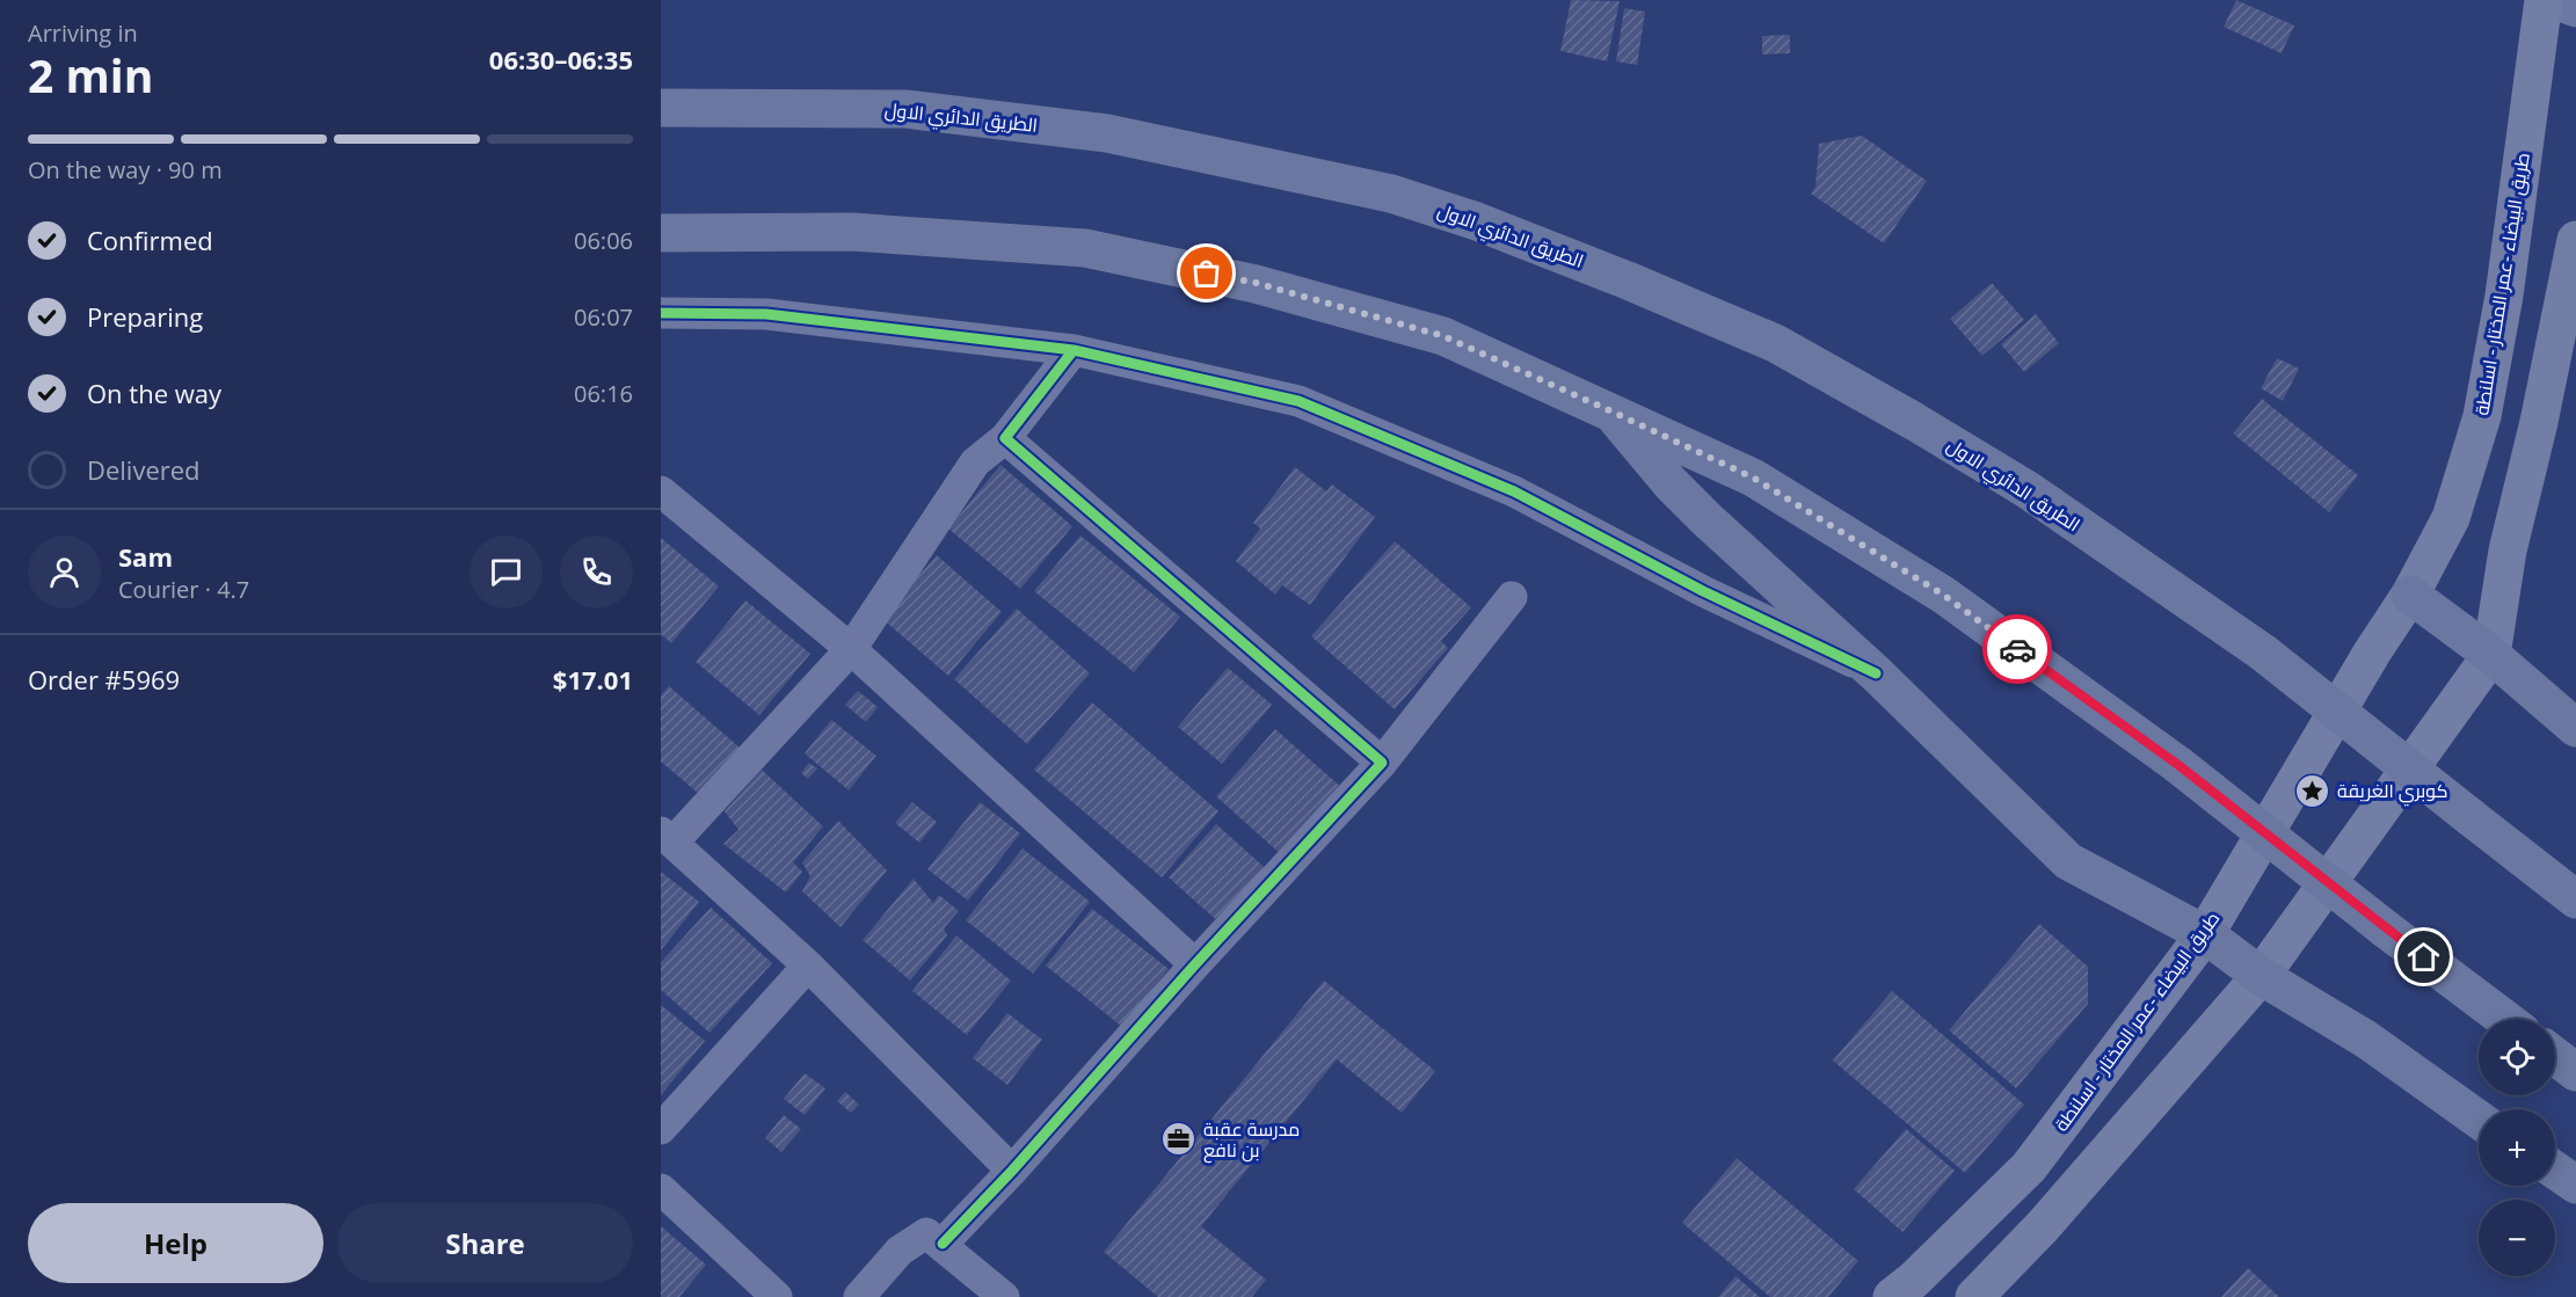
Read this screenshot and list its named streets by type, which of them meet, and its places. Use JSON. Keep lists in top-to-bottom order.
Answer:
{
  "streets": {
    "main road": ["الطريق الدائري الاول", "طريق البيضاء -عمر المختار - اسلنطة"]
  },
  "places": {
    "place": ["كوبري الغريقة"],
    "office": ["مدرسة عقبة بن نافع"]
  },
  "page": {
    "heading": ["2 min", "Arriving in", "06:30–06:35"],
    "panel": [
      "Sam",
      "Courier · 4.7",
      "Order #5969",
      "$17.01"
    ],
    "bar": "On the way · 90 m",
    "list": [
      ["Confirmed", "06:06"],
      ["Preparing", "06:07"],
      ["On the way", "06:16"],
      "Delivered"
    ],
    "map_buttons": ["+", "−"],
    "buttons": ["Help", "Share"]
  }
}
